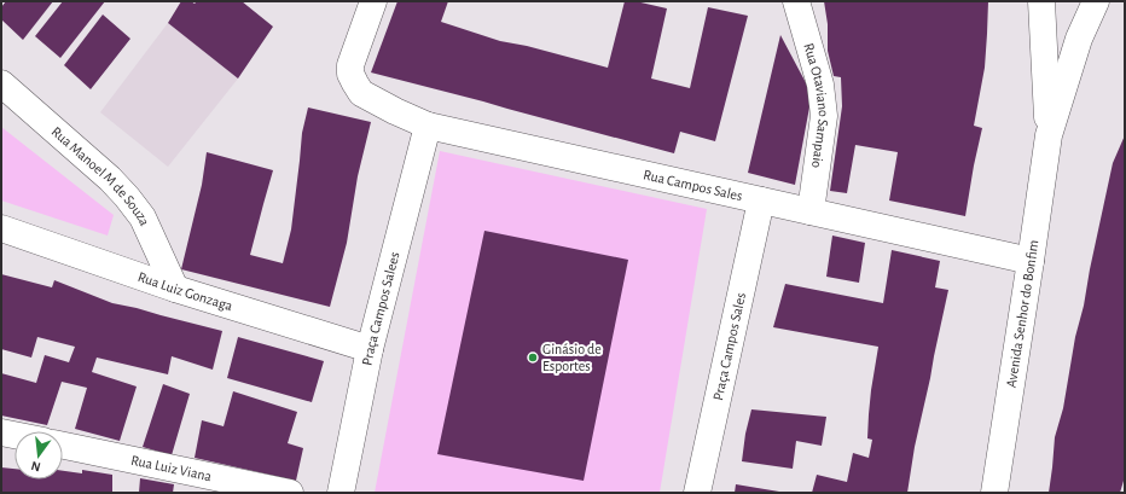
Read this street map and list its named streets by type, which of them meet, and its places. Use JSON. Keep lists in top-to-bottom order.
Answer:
{
  "streets": {
    "street": [
      "Rua Otaviano Sampaio",
      "Rua Manoel M de Souza",
      "Rua Campos Sales",
      "Rua Luiz Gonzaga",
      "Praça Campos Salees",
      "Avenida Senhor do Bonfim",
      "Praça Campos Sales",
      "Rua Luiz Viana"
    ]
  },
  "crossings": [
    ["Rua Otaviano Sampaio", "Rua Campos Sales"],
    ["Rua Manoel M de Souza", "Rua Luiz Gonzaga"],
    ["Rua Campos Sales", "Praça Campos Salees"],
    ["Rua Campos Sales", "Avenida Senhor do Bonfim"],
    ["Rua Campos Sales", "Praça Campos Sales"],
    ["Rua Luiz Gonzaga", "Praça Campos Salees"]
  ],
  "places": ["Ginásio de Esportes"],
  "north": "bottom"
}
